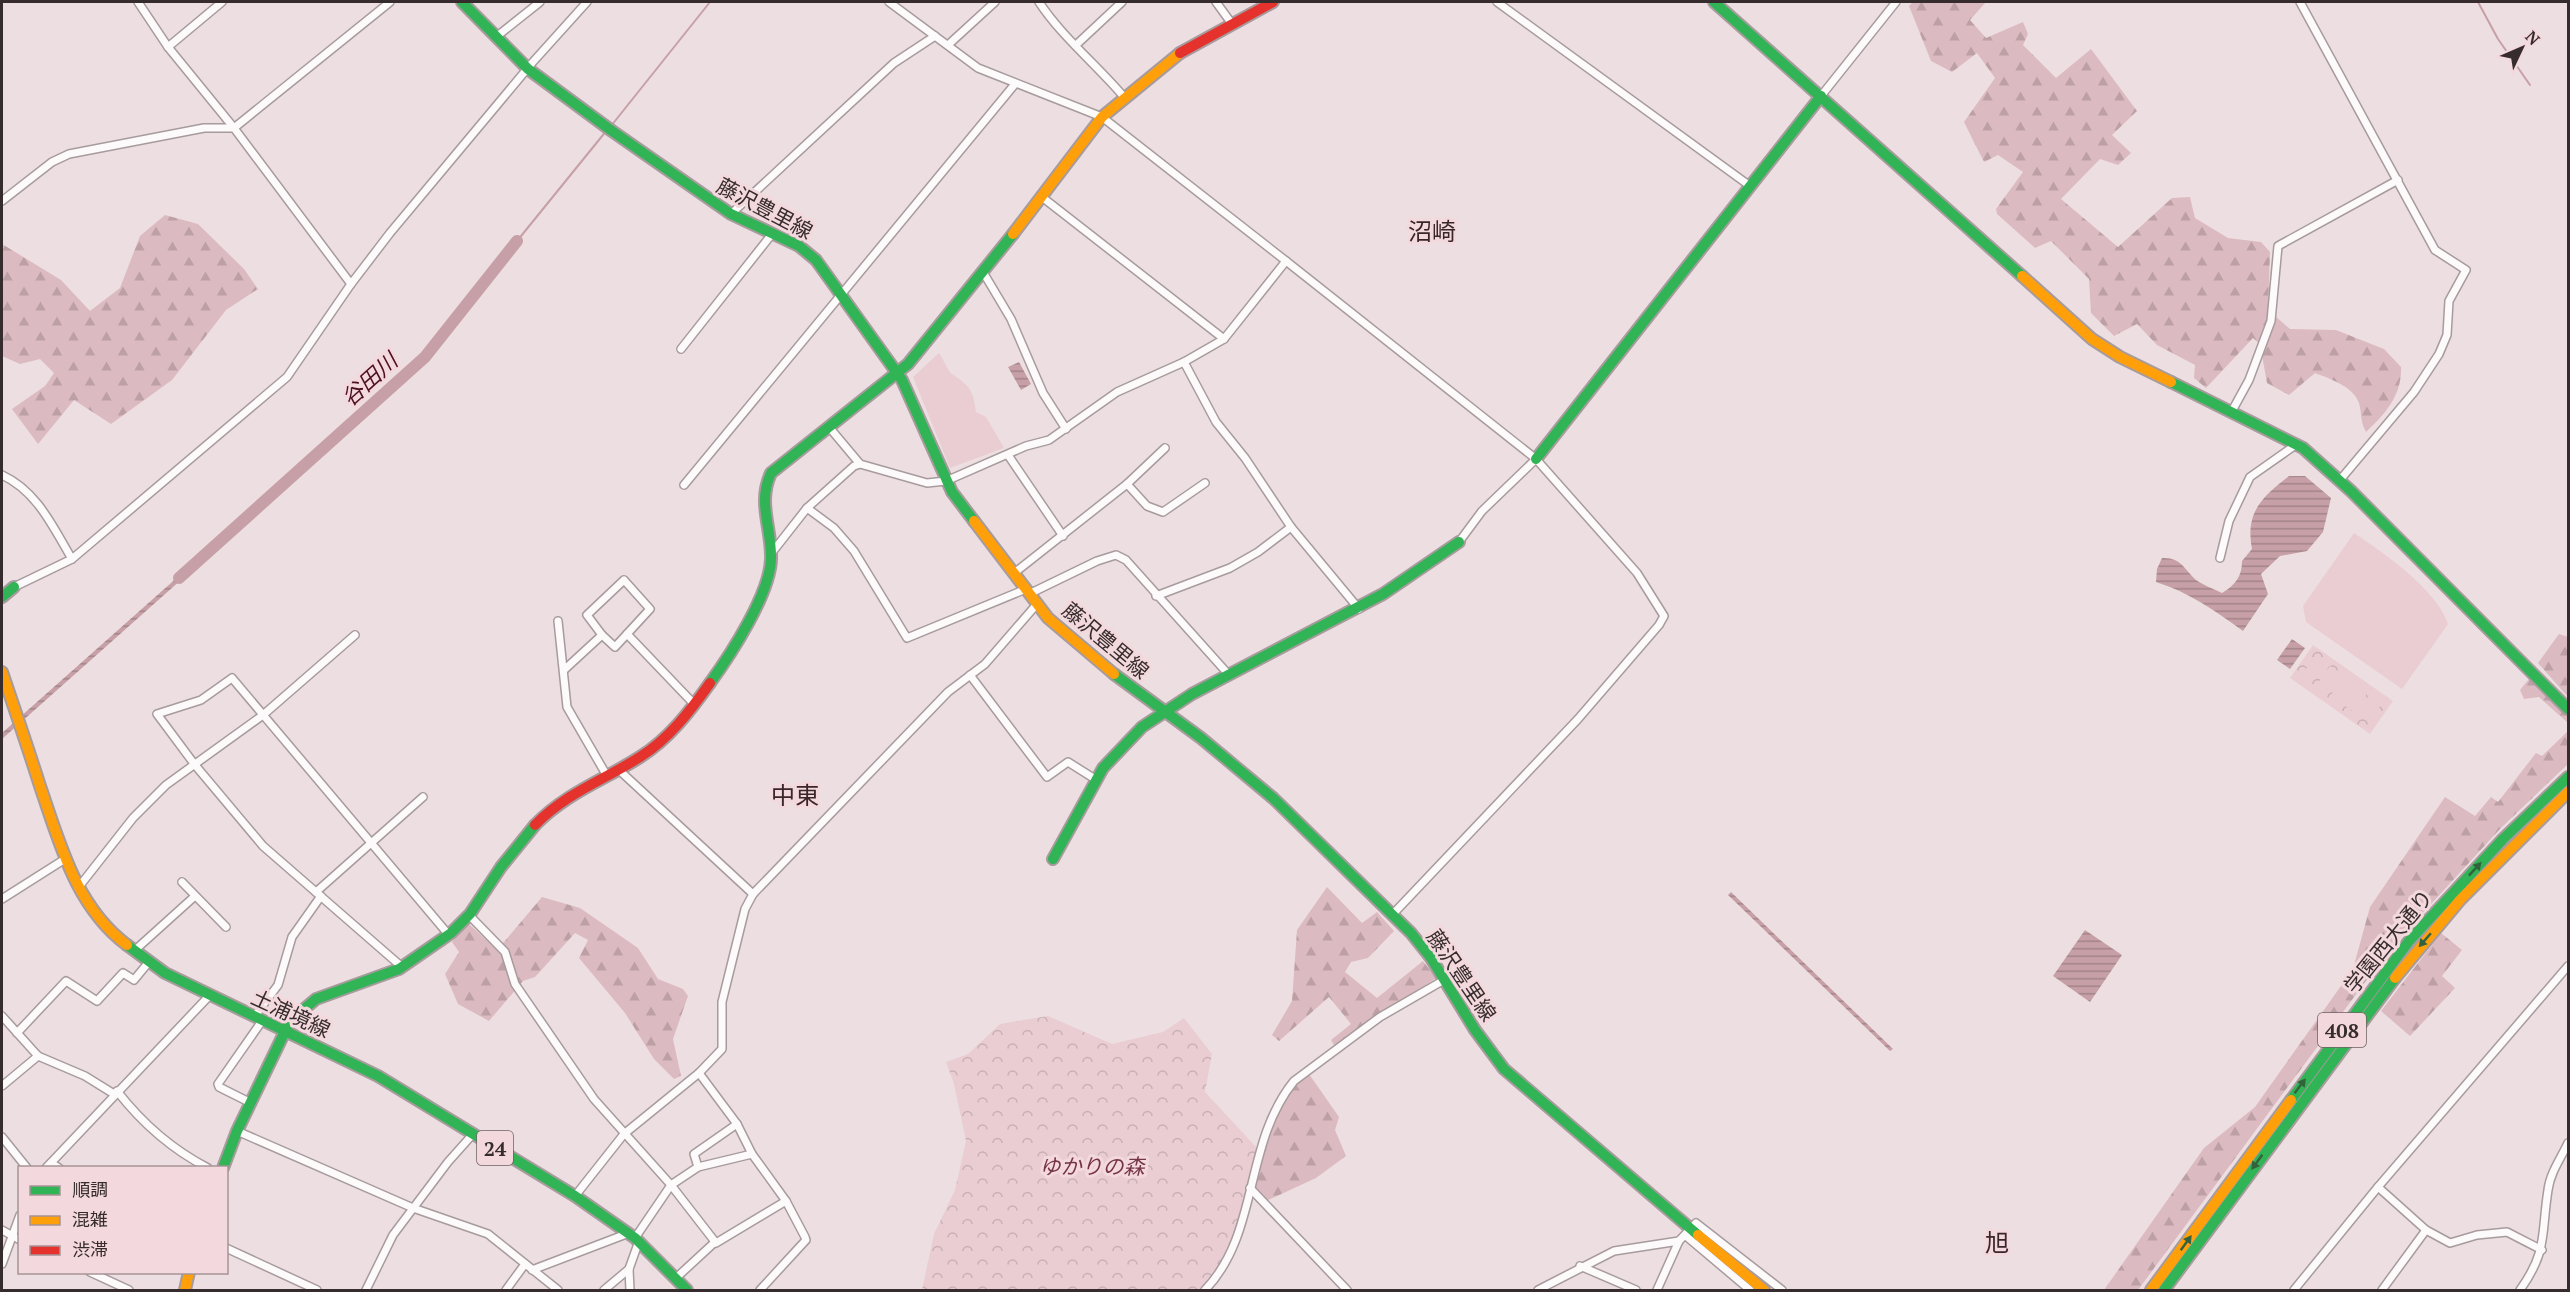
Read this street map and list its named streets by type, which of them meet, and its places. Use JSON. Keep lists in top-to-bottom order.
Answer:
{
  "streets": {
    "main road": [
      "藤沢豊里線",
      "学園西大通り",
      "土浦境線",
      "408",
      "24"
    ]
  },
  "districts": ["沼崎", "中東", "旭"],
  "water": ["谷田川"],
  "parks": ["ゆかりの森"],
  "legend": ["順調", "混雑", "渋滞"],
  "north": "top right"
}
